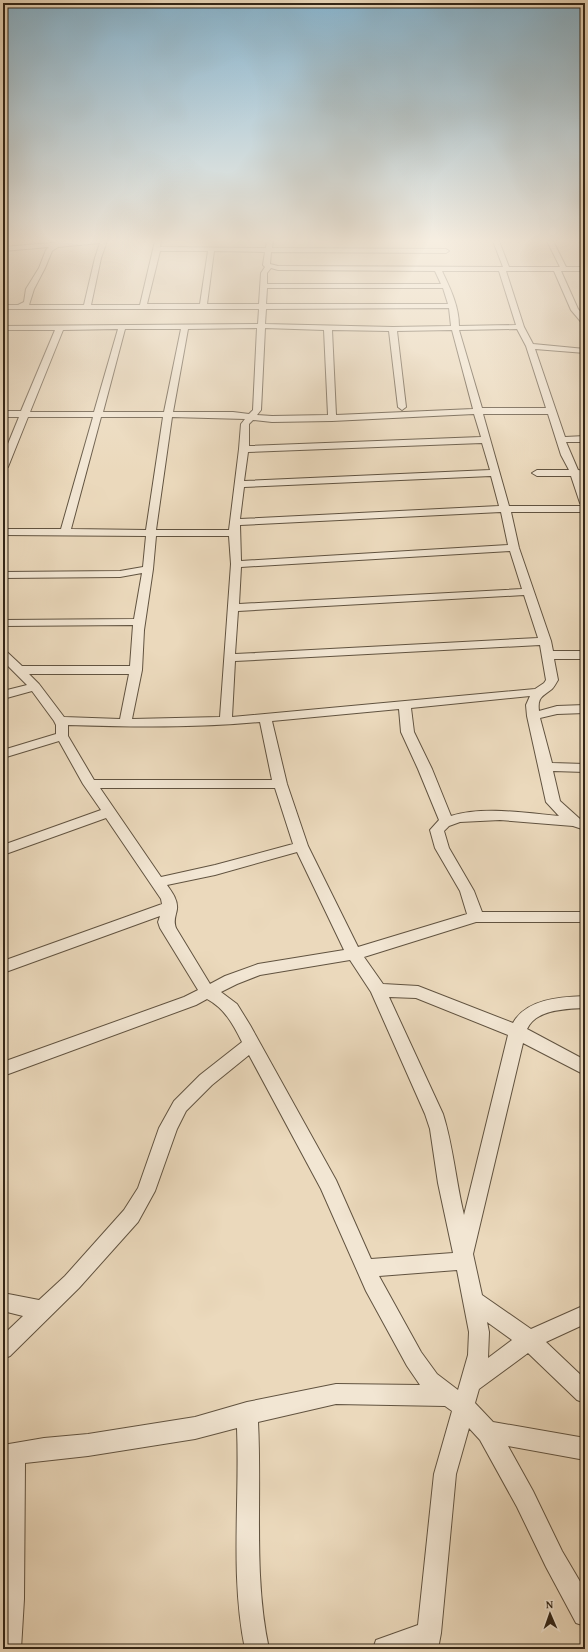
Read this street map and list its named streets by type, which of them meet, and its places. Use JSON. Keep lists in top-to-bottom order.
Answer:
{
  "north": "top"
}
